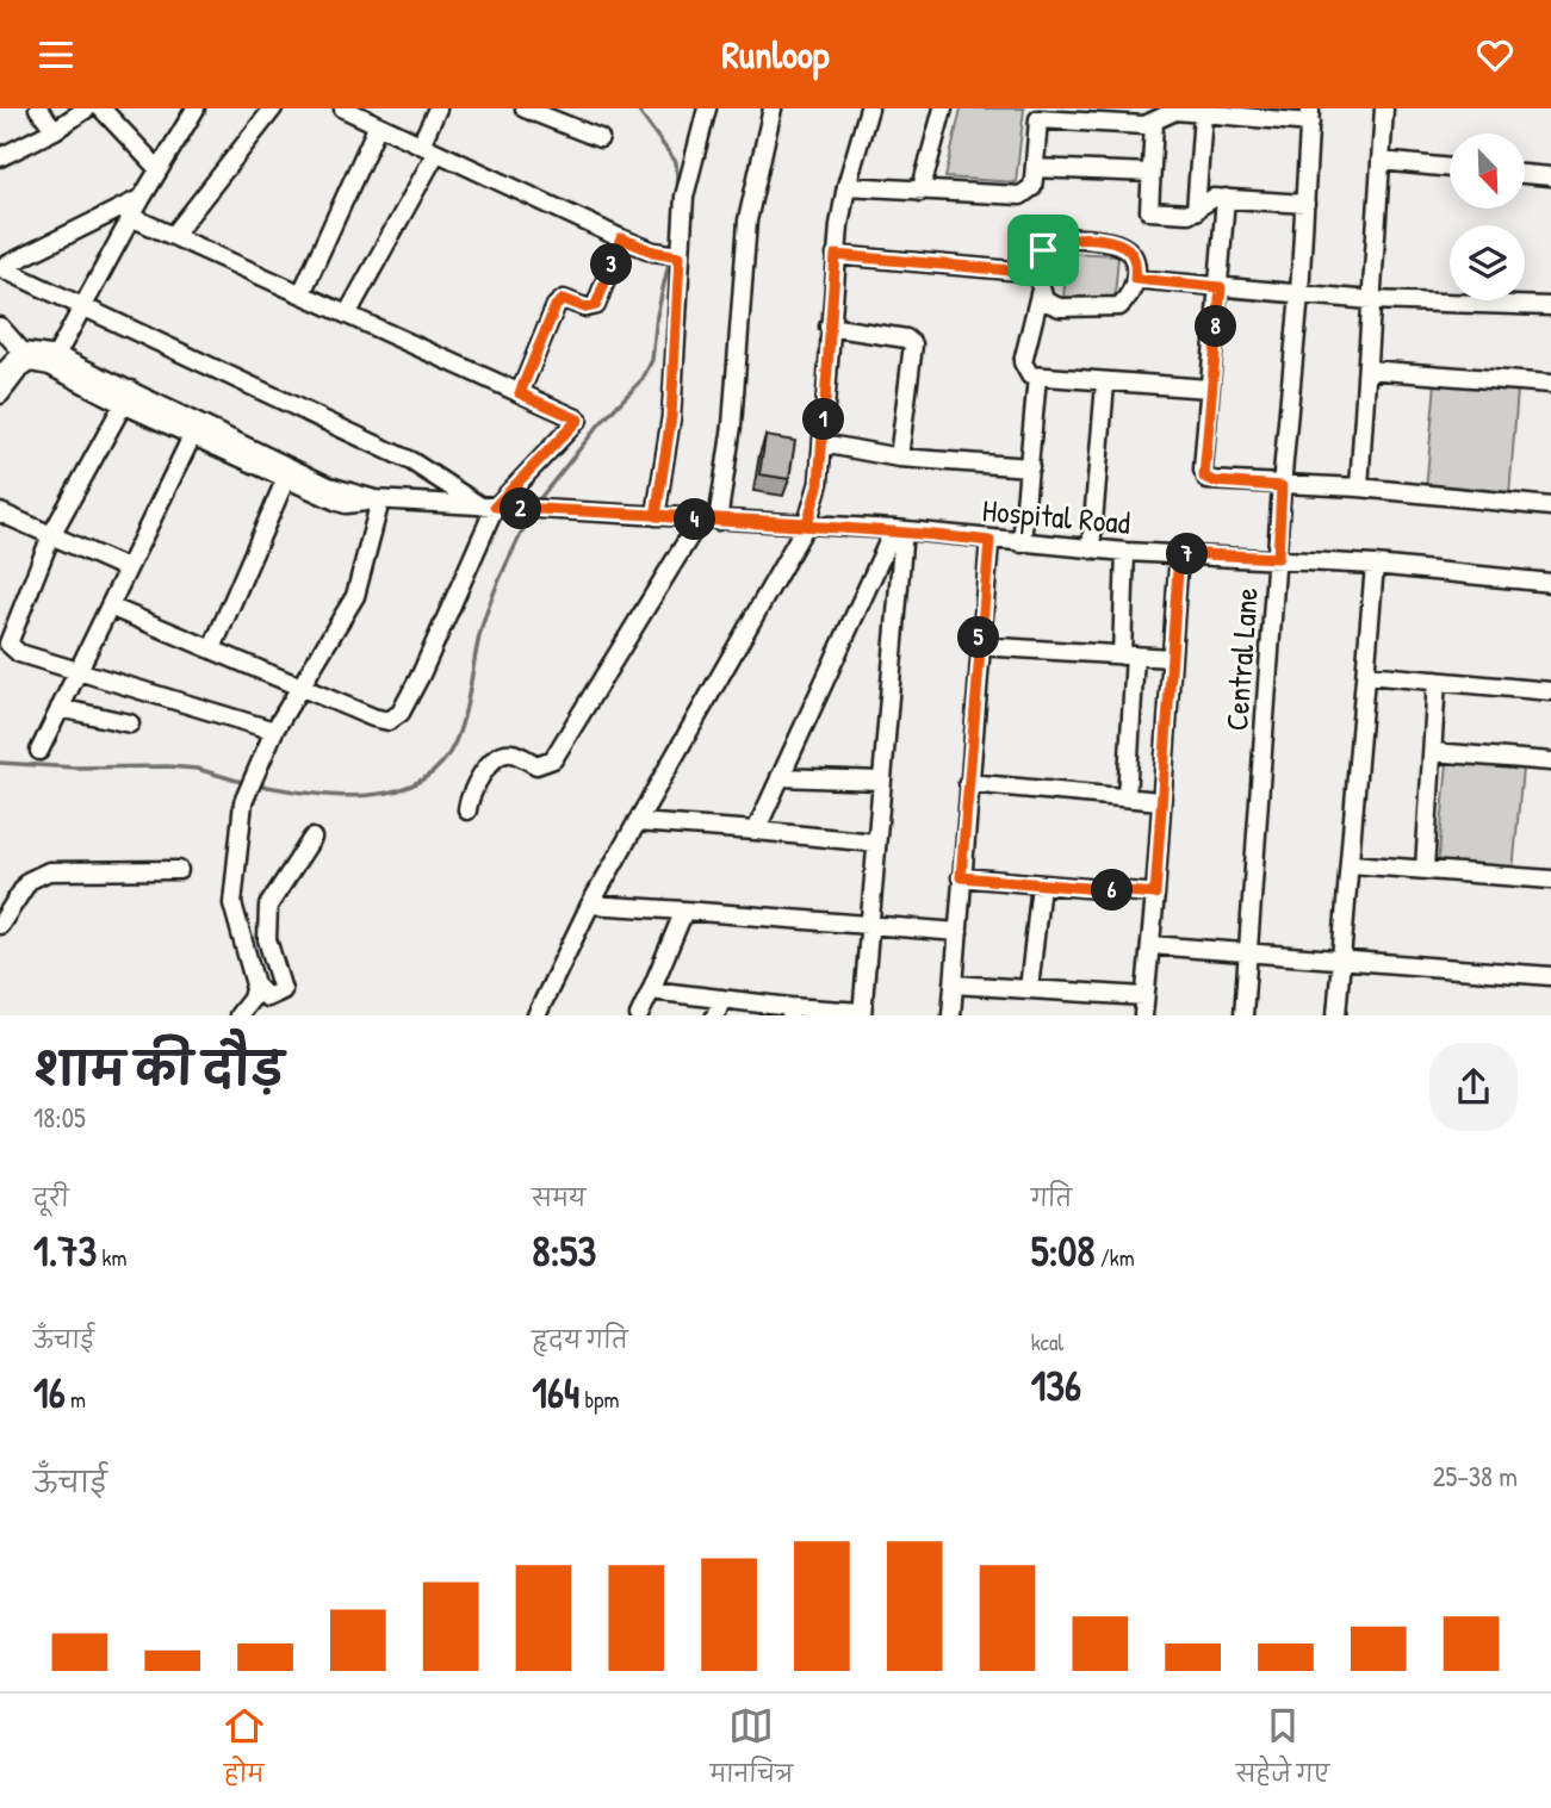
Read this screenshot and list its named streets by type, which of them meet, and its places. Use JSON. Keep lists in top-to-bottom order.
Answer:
{
  "streets": {
    "street": ["Hospital Road", "Central Lane"]
  },
  "crossings": [
    ["Hospital Road", "Central Lane"]
  ],
  "north": "bottom right",
  "page": {
    "header": "Runloop",
    "pins": [
      "3",
      "8",
      "1",
      "2",
      "4",
      "7",
      "5",
      "6"
    ],
    "heading": ["शाम की दौड़", "18:05"],
    "stats": [
      ["दूरी", "1.73 km"],
      ["समय", "8:53"],
      ["गति", "5:08 /km"],
      ["ऊँचाई", "16 m"],
      ["हृदय गति", "164 bpm"],
      ["kcal", "136"]
    ],
    "chart": ["ऊँचाई", "25–38 m"],
    "tabs": ["होम", "मानचित्र", "सहेजे गए"]
  }
}
